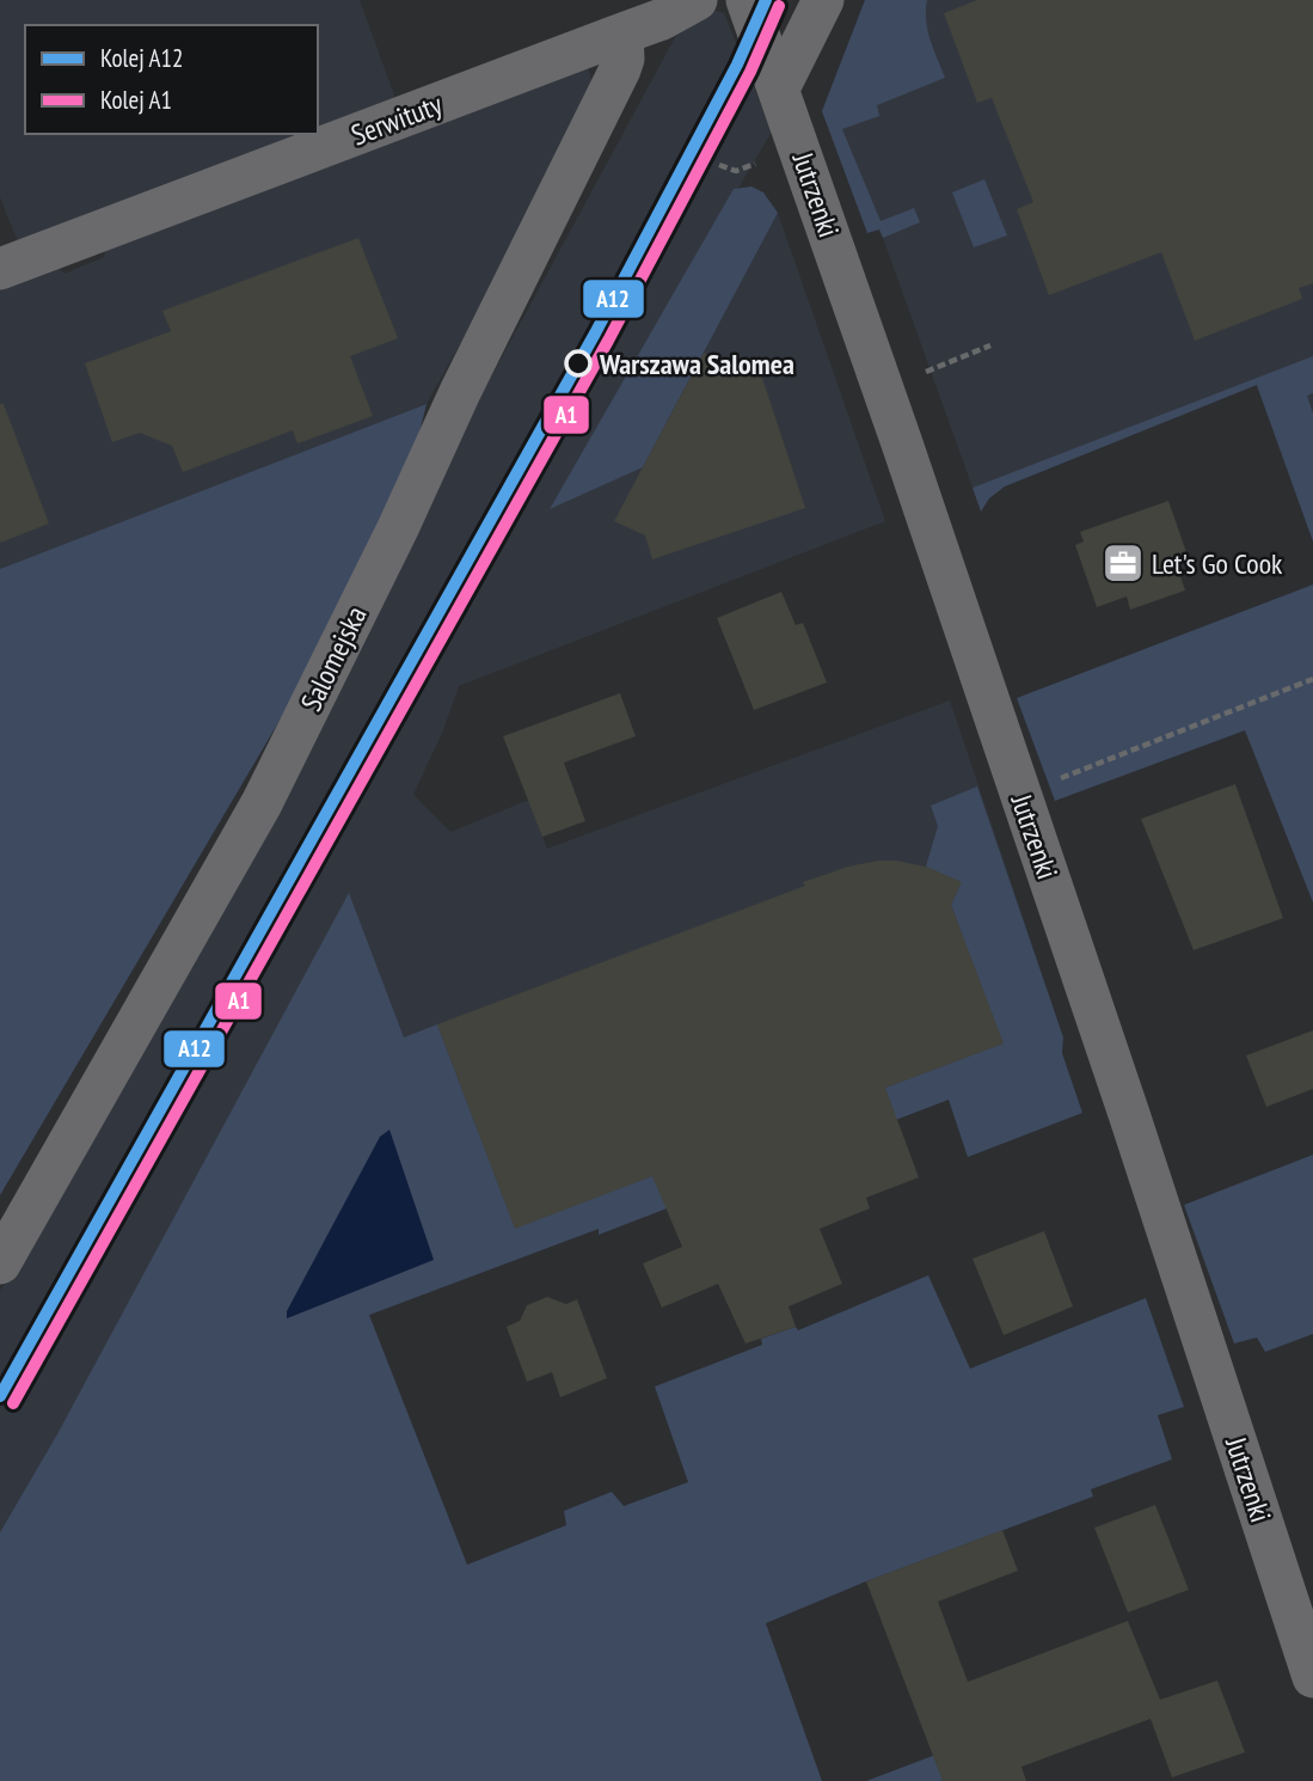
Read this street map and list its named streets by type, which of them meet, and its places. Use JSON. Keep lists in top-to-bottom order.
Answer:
{
  "streets": {
    "street": ["Serwituty", "Jutrzenki", "Salomejska"]
  },
  "crossings": [
    ["Serwituty", "Salomejska"]
  ],
  "places": {
    "other": ["Warszawa Salomea"],
    "office": ["Let's Go Cook"]
  },
  "lines": ["rail line A12", "rail line A1"],
  "legend": ["Kolej A12", "Kolej A1"]
}
